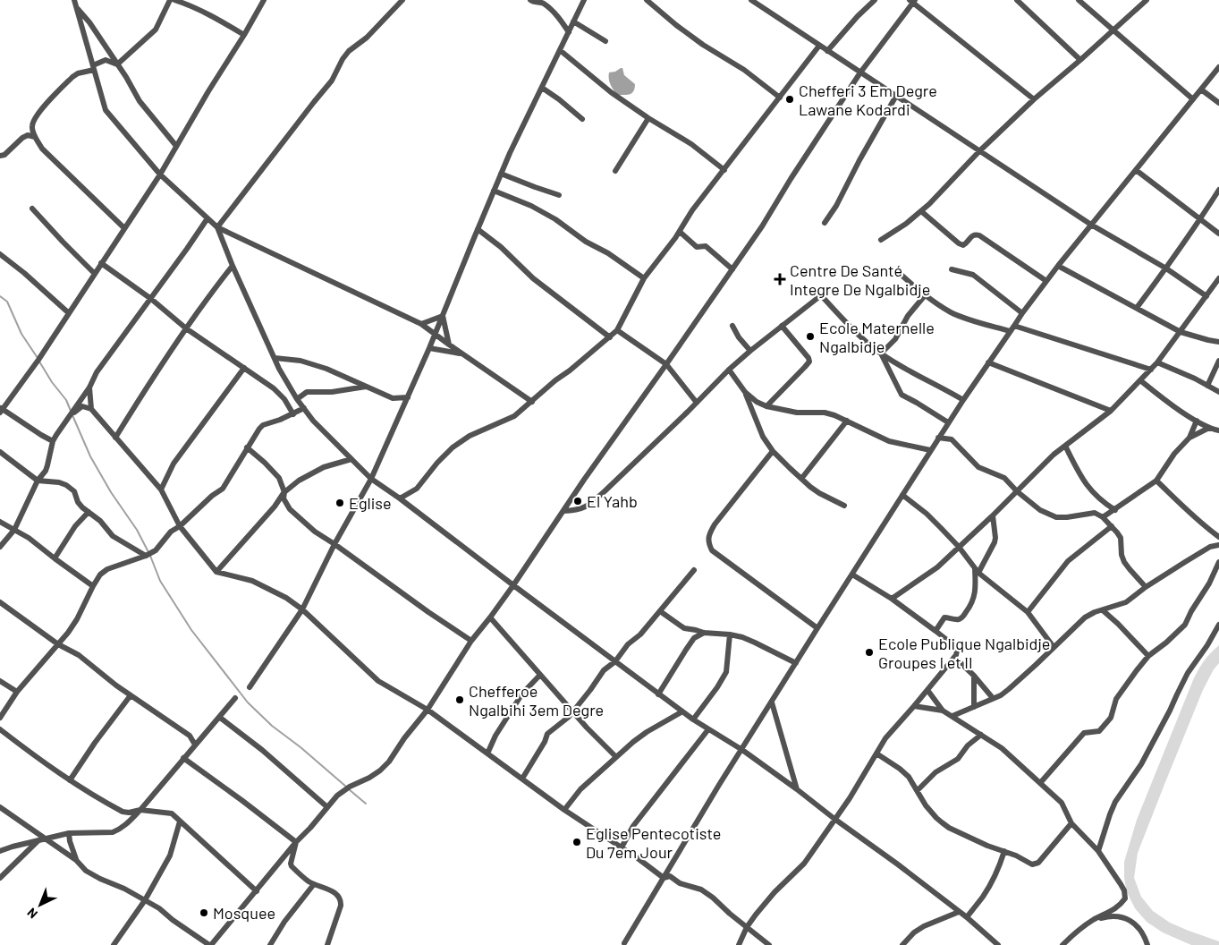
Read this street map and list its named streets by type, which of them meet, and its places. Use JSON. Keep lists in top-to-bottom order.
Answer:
{
  "places": {
    "other": [
      "Chefferi 3 Em Degre Lawane Kodardi",
      "Ecole Maternelle Ngalbidje",
      "El Yahb",
      "Eglise",
      "Ecole Publique Ngalbidje Groupes I et II",
      "Chefferoe Ngalbihi 3em Degre",
      "Eglise Pentecotiste Du 7em Jour",
      "Mosquee"
    ],
    "health": ["Centre De Santé Integre De Ngalbidje"]
  },
  "north": "bottom left"
}
